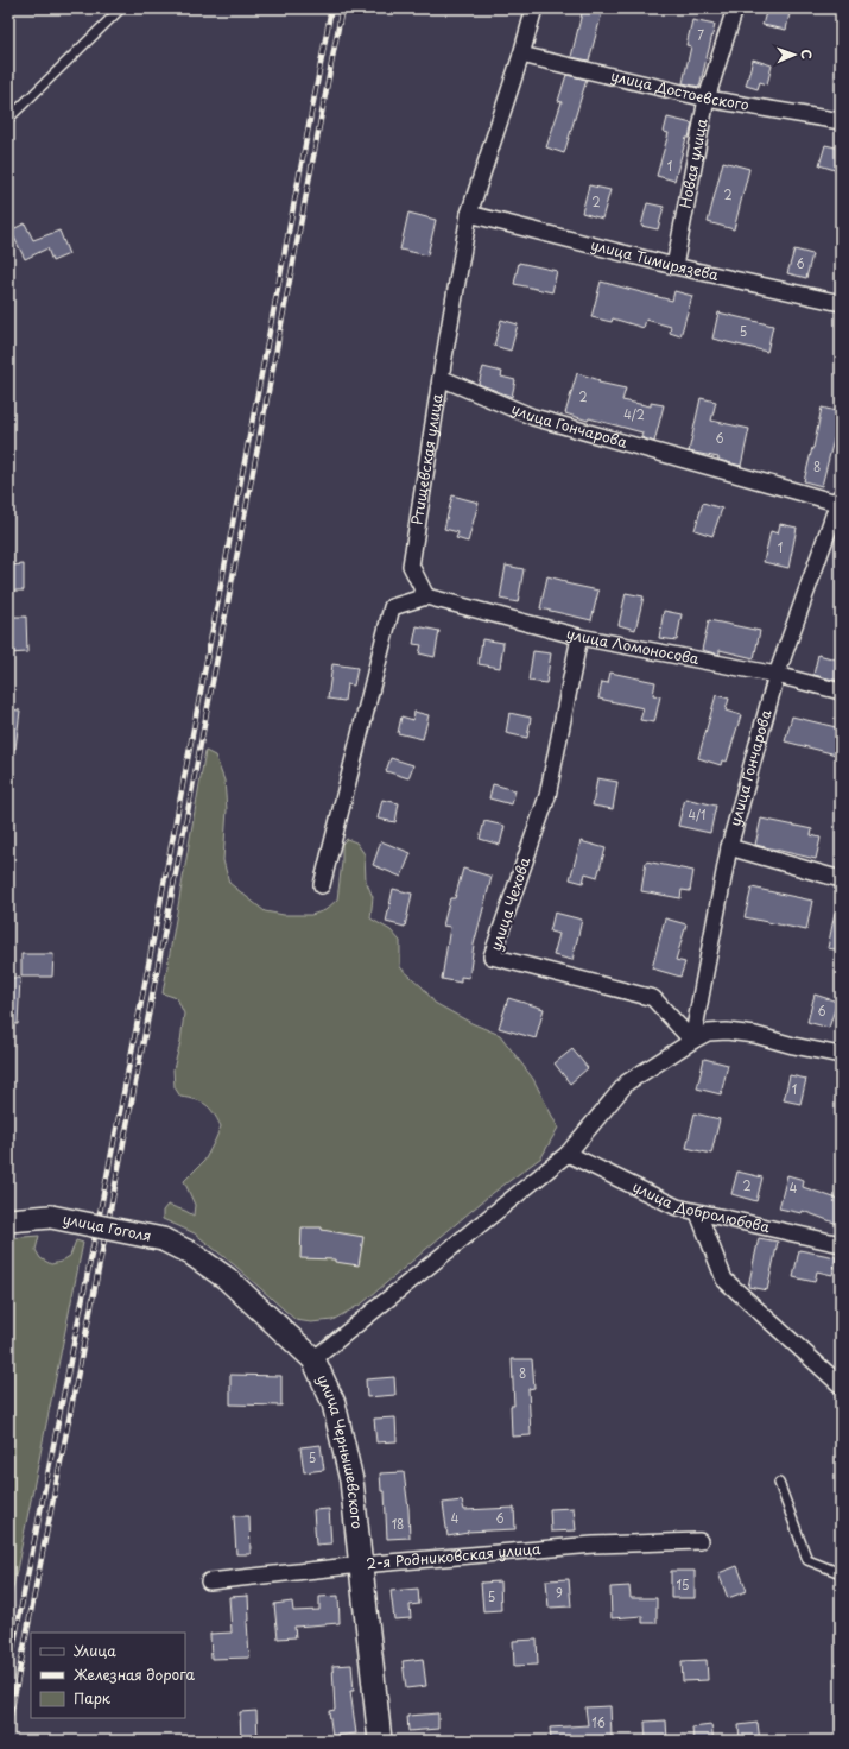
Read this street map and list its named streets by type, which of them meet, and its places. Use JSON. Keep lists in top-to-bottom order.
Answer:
{
  "streets": {
    "street": [
      "улица Достоевского",
      "Новая улица",
      "улица Тимирязева",
      "улица Гончарова",
      "Ртищевская улица",
      "улица Ломоносова",
      "улица Чехова",
      "улица Добролюбова",
      "улица Гоголя",
      "улица Чернышевского",
      "2-я Родниковская улица"
    ]
  },
  "crossings": [
    ["улица Достоевского", "Новая улица"],
    ["улица Достоевского", "Ртищевская улица"],
    ["Новая улица", "улица Тимирязева"],
    ["улица Тимирязева", "Ртищевская улица"],
    ["улица Гончарова", "Ртищевская улица"],
    ["улица Гончарова", "улица Ломоносова"],
    ["улица Гончарова", "улица Чехова"],
    ["Ртищевская улица", "улица Ломоносова"],
    ["улица Ломоносова", "улица Чехова"],
    ["улица Гоголя", "улица Чернышевского"],
    ["улица Чернышевского", "2-я Родниковская улица"]
  ],
  "house_numbers": [
    "7",
    "1",
    "2",
    "2",
    "6",
    "5",
    "2",
    "4/2",
    "6",
    "8",
    "1",
    "4/1",
    "6",
    "1",
    "2",
    "4",
    "8",
    "5",
    "4",
    "6",
    "18",
    "15",
    "9",
    "5",
    "16"
  ],
  "legend": ["Улица", "Железная дорога", "Парк"],
  "north": "right"
}
